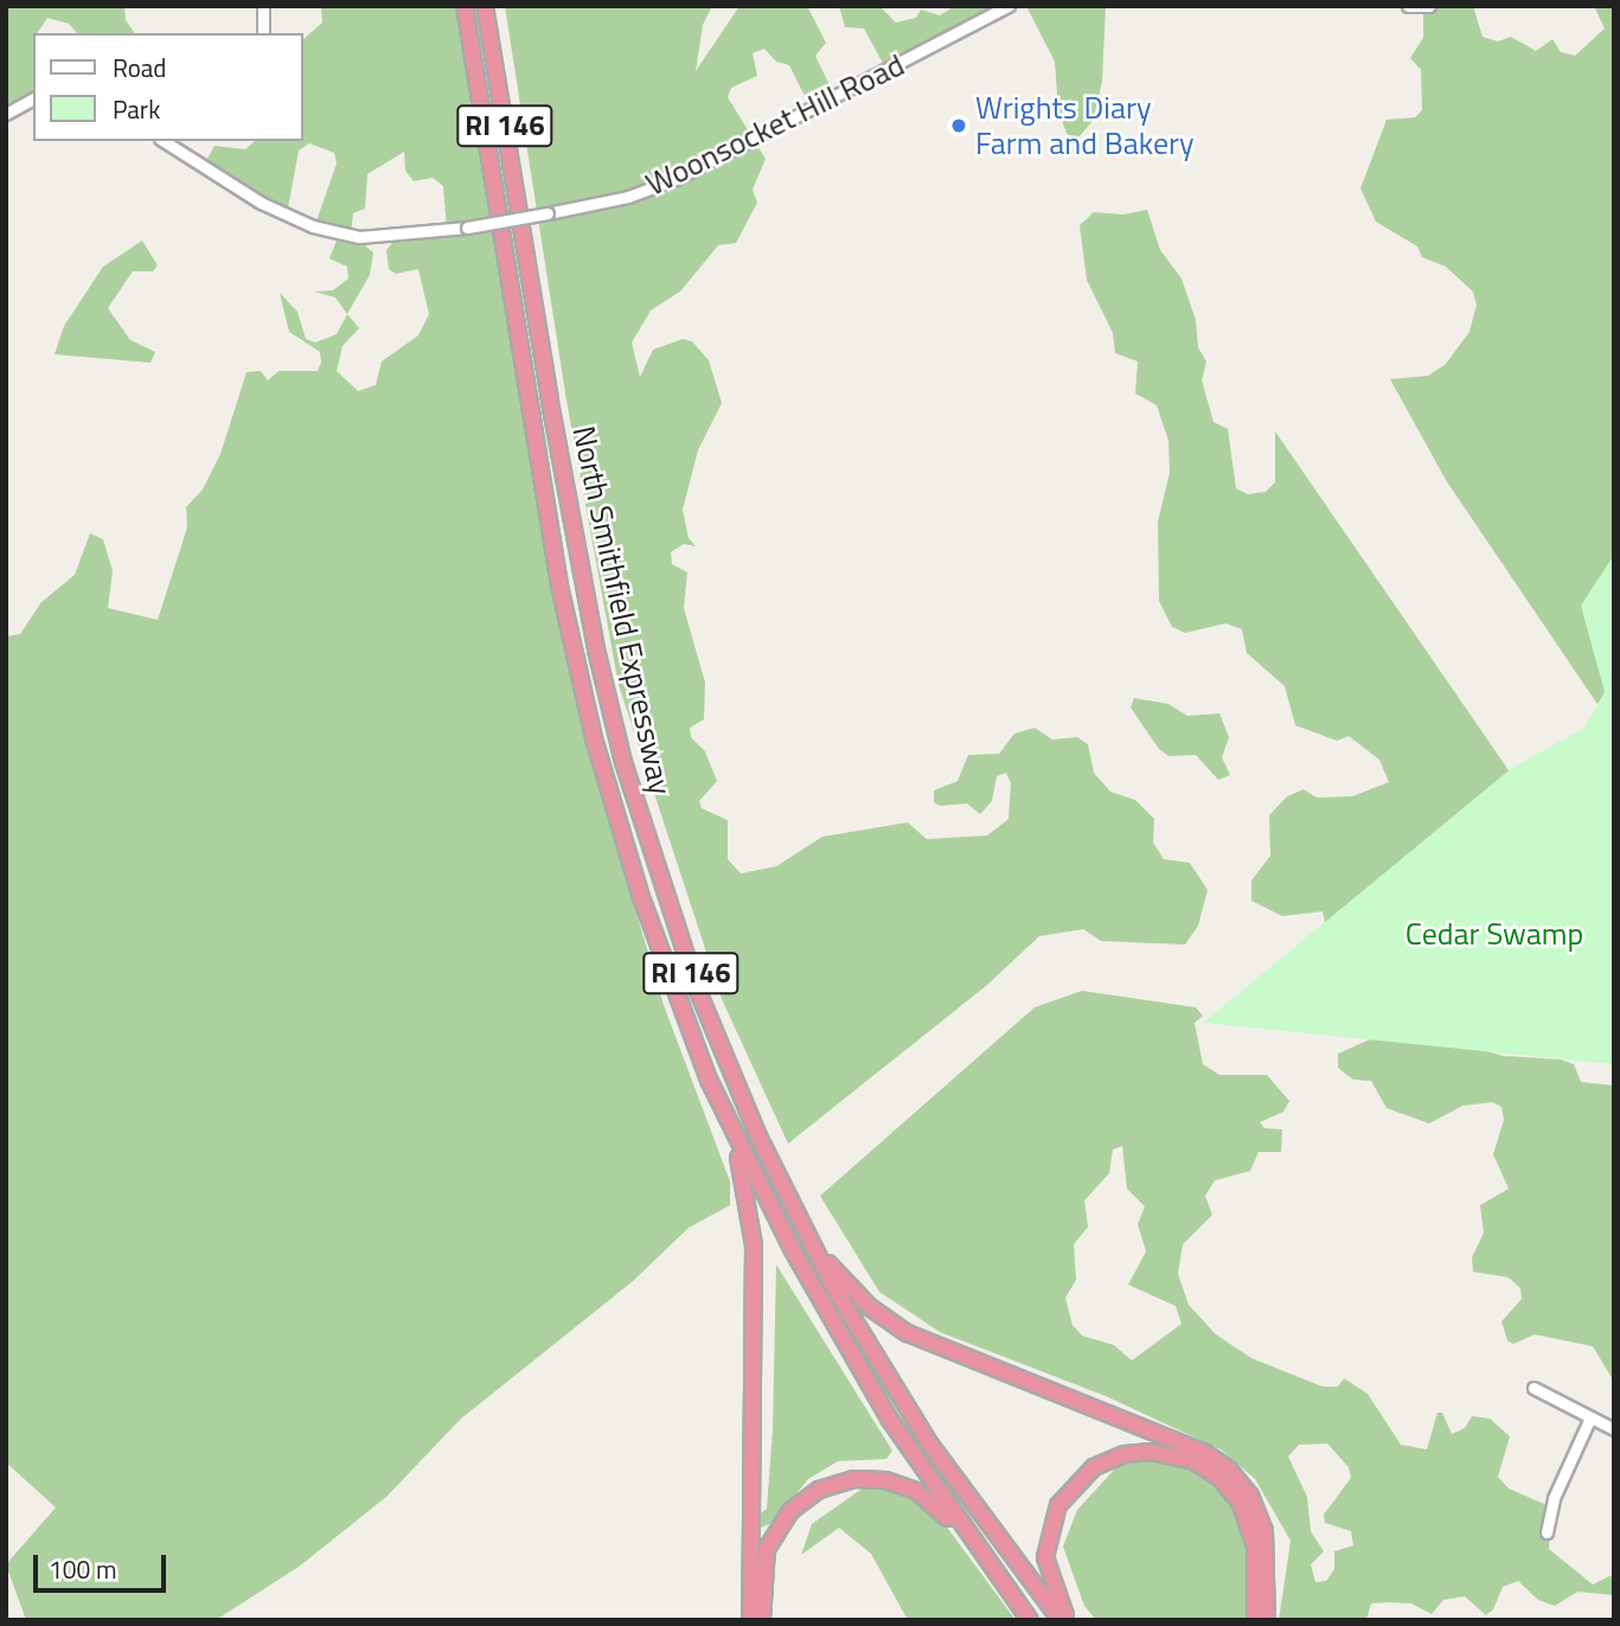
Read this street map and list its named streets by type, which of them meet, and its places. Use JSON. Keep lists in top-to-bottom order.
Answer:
{
  "streets": {
    "highway": ["RI 146", "North Smithfield Expressway"],
    "street": ["Woonsocket Hill Road"]
  },
  "parks": ["Cedar Swamp"],
  "places": ["Wrights Diary Farm and Bakery"],
  "legend": ["Road", "Park"],
  "scale_bar": "100 m"
}
